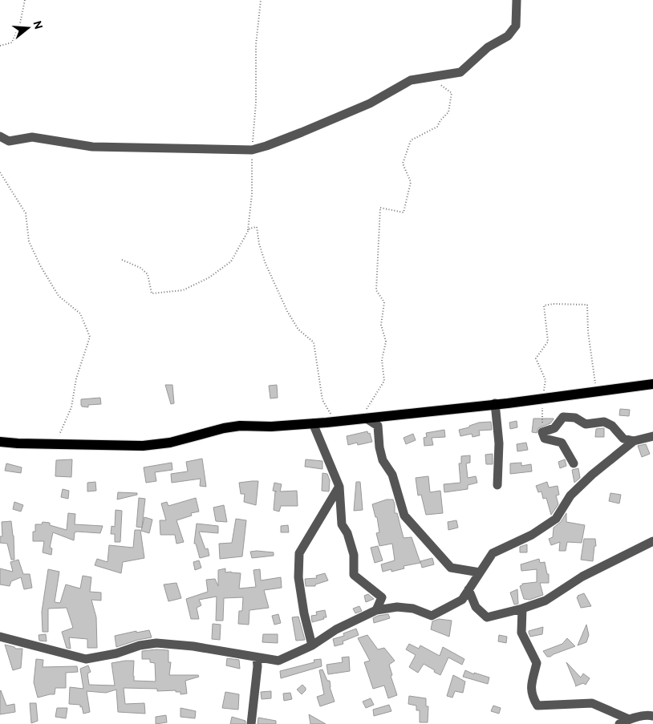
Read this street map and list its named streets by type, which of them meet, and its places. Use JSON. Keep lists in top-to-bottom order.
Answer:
{
  "north": "right"
}
